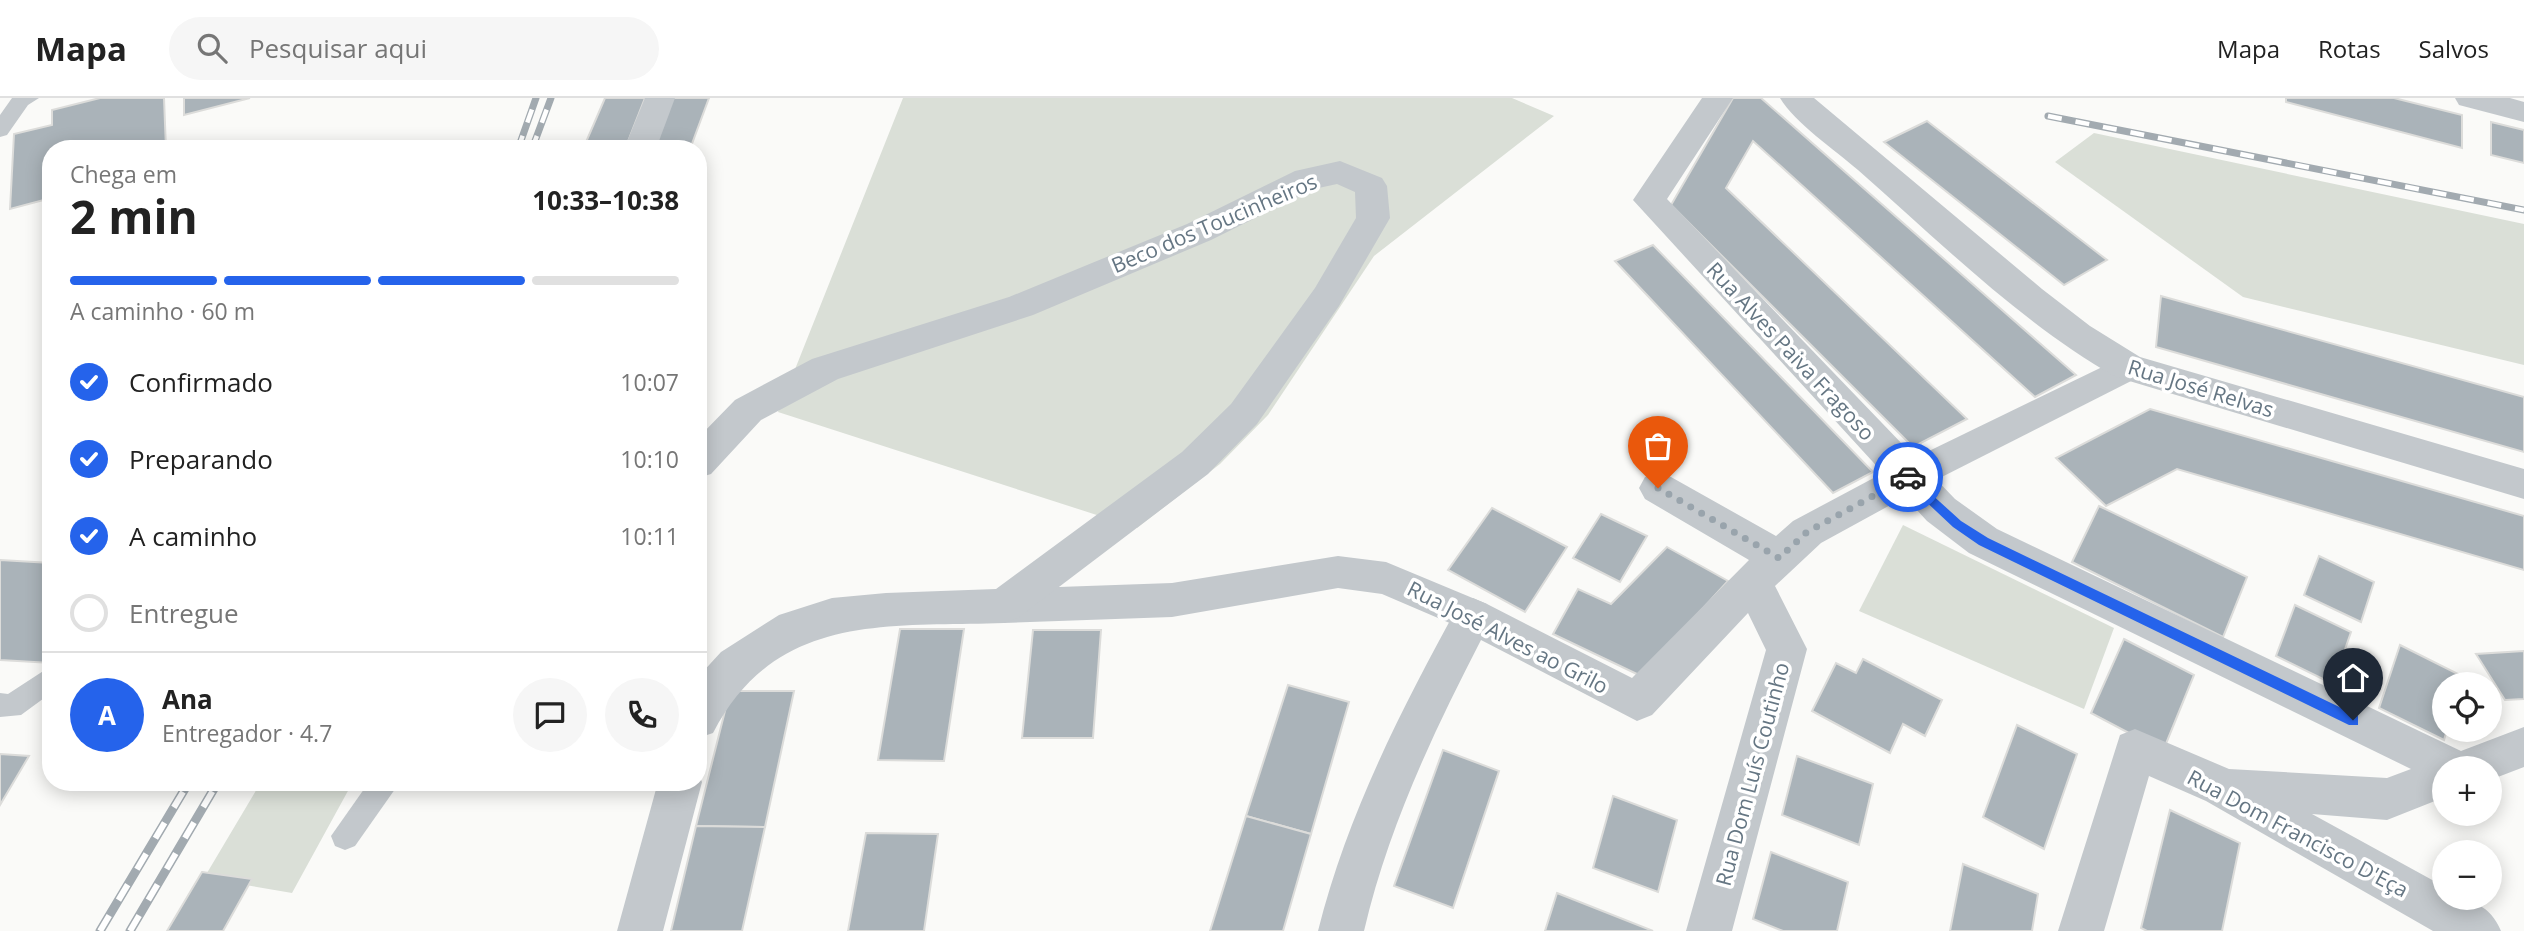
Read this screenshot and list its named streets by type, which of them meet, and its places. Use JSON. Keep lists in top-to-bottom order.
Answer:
{
  "streets": {
    "street": [
      "Beco dos Toucinheiros",
      "Rua Alves Paiva Fragoso",
      "Rua José Relvas",
      "Rua José Alves ao Grilo",
      "Rua Dom Luís Coutinho",
      "Rua Dom Francisco D'Eça"
    ]
  },
  "crossings": [
    ["Beco dos Toucinheiros", "Rua José Alves ao Grilo"],
    ["Rua José Alves ao Grilo", "Rua Dom Luís Coutinho"]
  ],
  "page": {
    "header": "Mapa",
    "search": "Pesquisar aqui",
    "nav": ["Mapa", "Rotas", "Salvos"],
    "heading": ["2 min", "Chega em", "10:33–10:38"],
    "panel": ["Ana", "Entregador · 4.7"],
    "bar": "A caminho · 60 m",
    "list": [
      ["Confirmado", "10:07"],
      ["Preparando", "10:10"],
      ["A caminho", "10:11"],
      "Entregue"
    ],
    "map_buttons": ["+", "−"],
    "round": "A"
  }
}
